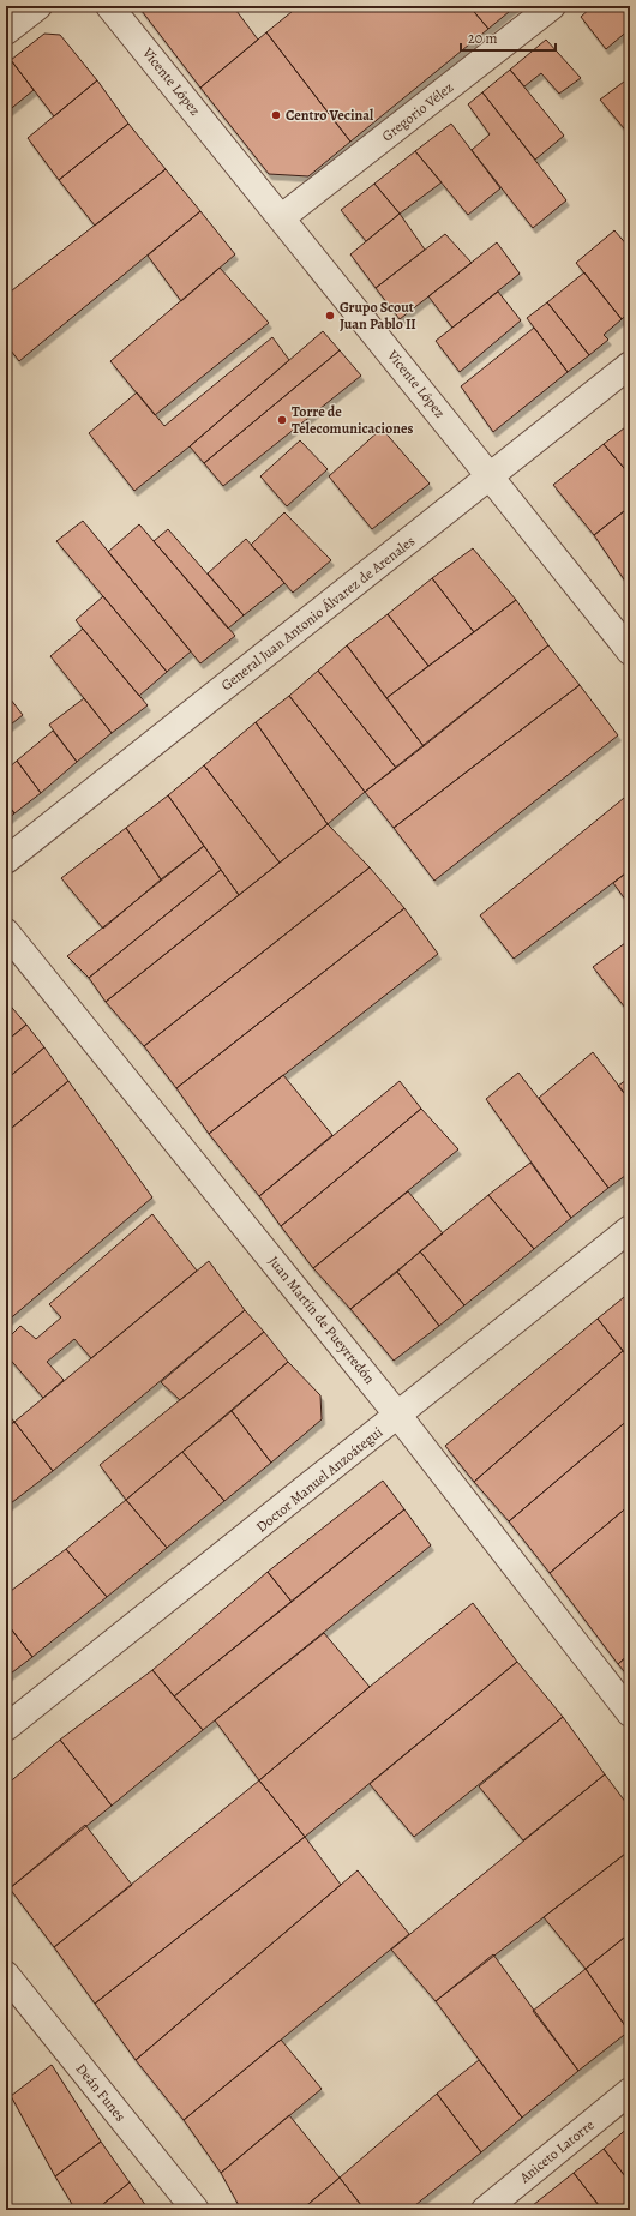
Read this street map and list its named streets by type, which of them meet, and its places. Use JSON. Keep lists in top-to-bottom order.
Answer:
{
  "streets": {
    "street": [
      "Vicente López",
      "Gregorio Vélez",
      "General Juan Antonio Álvarez de Arenales",
      "Juan Martín de Pueyrredón",
      "Doctor Manuel Anzoátegui",
      "Deán Funes",
      "Aniceto Latorre"
    ]
  },
  "crossings": [
    ["Vicente López", "Gregorio Vélez"],
    ["Vicente López", "General Juan Antonio Álvarez de Arenales"],
    ["Juan Martín de Pueyrredón", "Doctor Manuel Anzoátegui"]
  ],
  "places": ["Centro Vecinal", "Grupo Scout Juan Pablo II", "Torre de Telecomunicaciones"],
  "scale_bar": "20 m"
}
